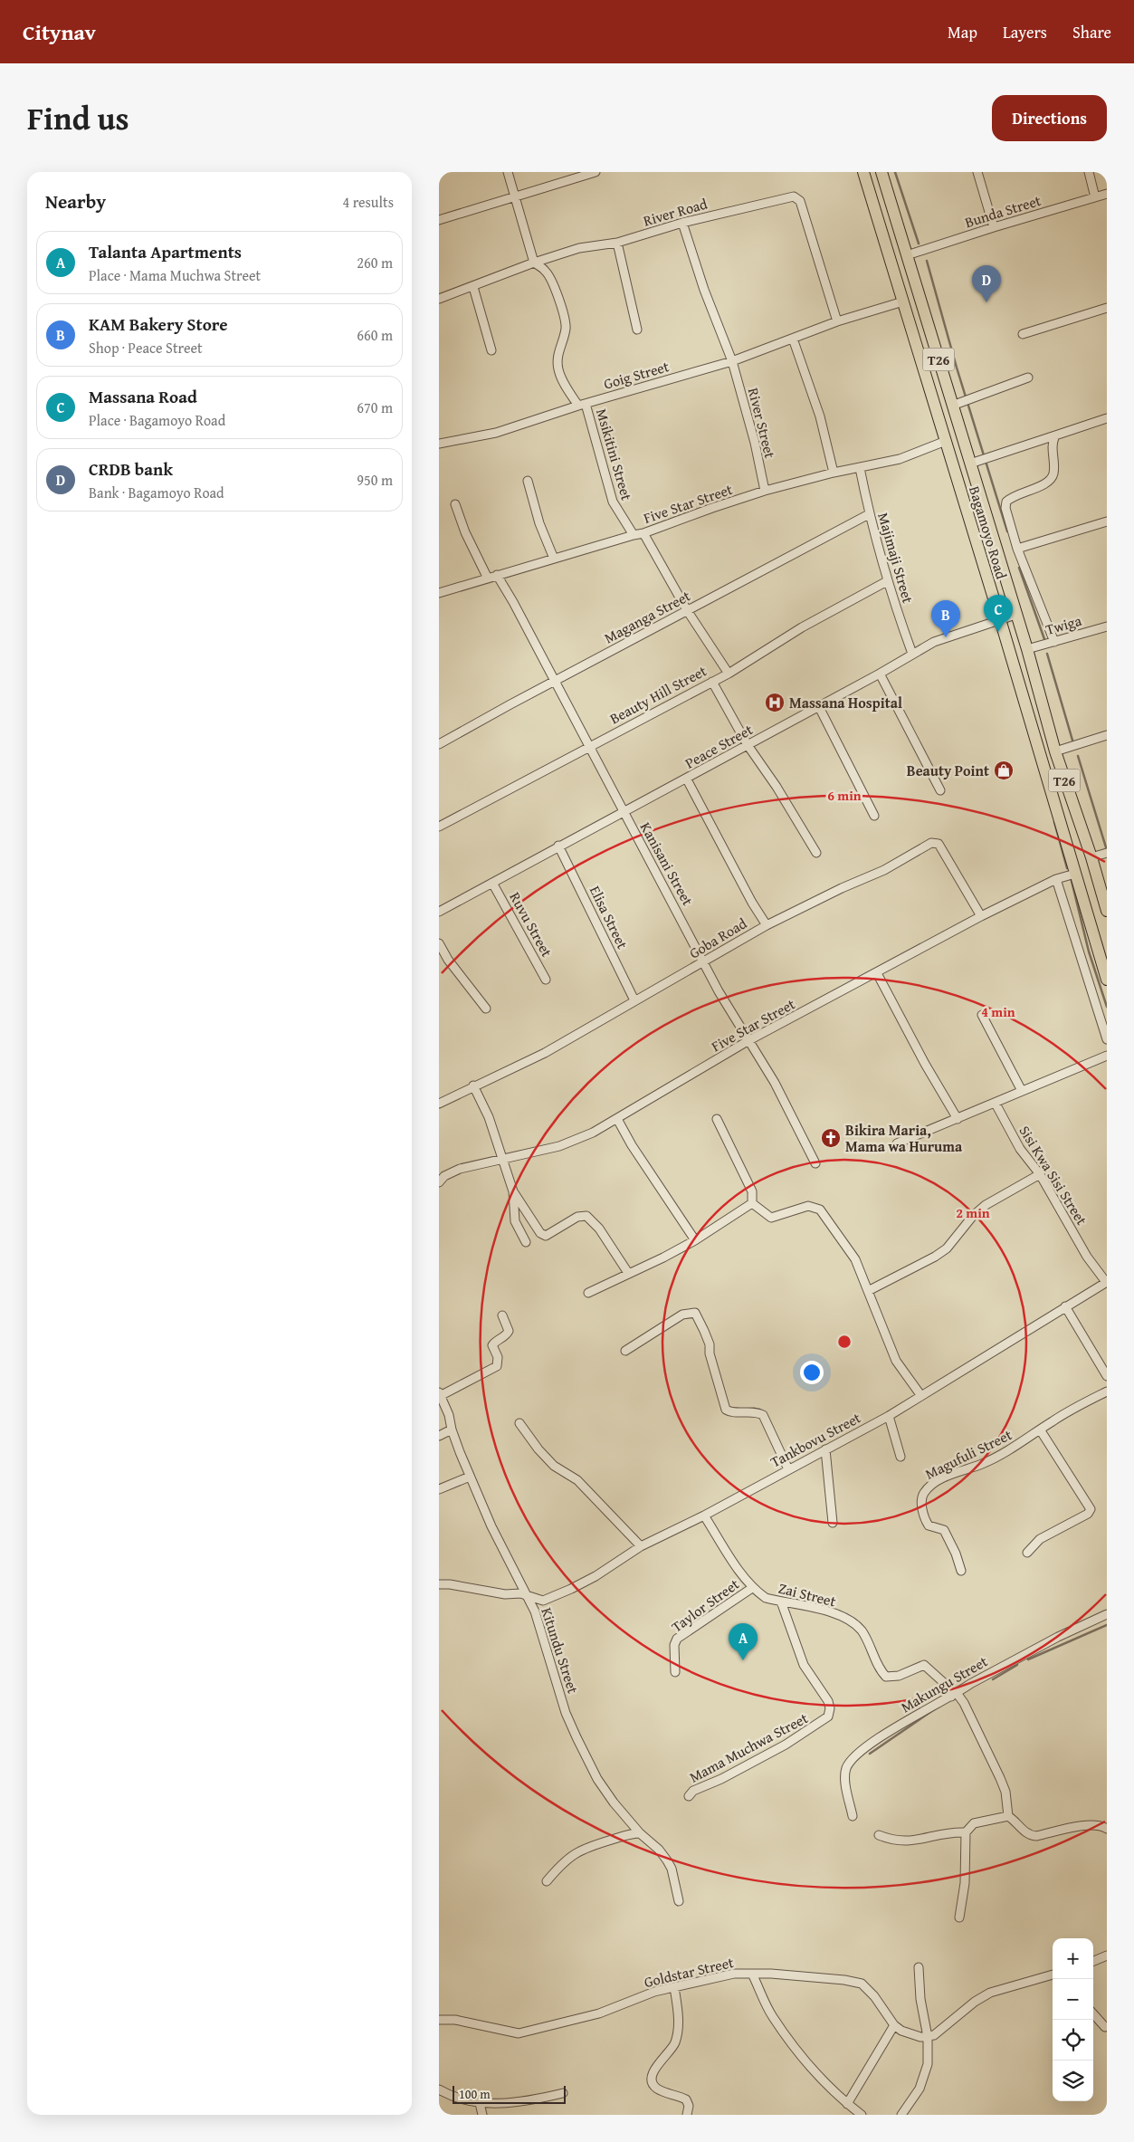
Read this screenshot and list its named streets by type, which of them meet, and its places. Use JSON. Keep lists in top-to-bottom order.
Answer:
{
  "streets": {
    "highway": ["T26", "Bagamoyo Road"],
    "street": [
      "Bunda Street",
      "River Road",
      "Goig Street",
      "River Street",
      "Msikitini Street",
      "Five Star Street",
      "Majimaji Street",
      "Maganga Street",
      "Twiga",
      "Beauty Hill Street",
      "Peace Street",
      "Kanisani Street",
      "Elisa Street",
      "Ruvu Street",
      "Goba Road",
      "Sisi Kwa Sisi Street",
      "Tankbovu Street",
      "Magufuli Street",
      "Zai Street",
      "Taylor Street",
      "Kitundu Street",
      "Makungu Street",
      "Mama Muchwa Street",
      "Goldstar Street"
    ]
  },
  "crossings": [
    ["Bunda Street", "Bagamoyo Road"],
    ["River Road", "Goig Street"],
    ["River Road", "River Street"],
    ["River Road", "Msikitini Street"],
    ["Goig Street", "River Street"],
    ["Goig Street", "Msikitini Street"],
    ["Goig Street", "Bagamoyo Road"],
    ["River Street", "Five Star Street"],
    ["Msikitini Street", "Five Star Street"],
    ["Five Star Street", "Bagamoyo Road"],
    ["Five Star Street", "Majimaji Street"],
    ["Five Star Street", "Kanisani Street"],
    ["Five Star Street", "Goba Road"],
    ["Bagamoyo Road", "Twiga"],
    ["Bagamoyo Road", "Peace Street"],
    ["Majimaji Street", "Maganga Street"],
    ["Majimaji Street", "Beauty Hill Street"],
    ["Majimaji Street", "Peace Street"],
    ["Maganga Street", "Kanisani Street"],
    ["Beauty Hill Street", "Kanisani Street"],
    ["Peace Street", "Kanisani Street"],
    ["Peace Street", "Elisa Street"],
    ["Peace Street", "Ruvu Street"],
    ["Kanisani Street", "Goba Road"],
    ["Elisa Street", "Goba Road"],
    ["Sisi Kwa Sisi Street", "Tankbovu Street"],
    ["Tankbovu Street", "Zai Street"],
    ["Tankbovu Street", "Kitundu Street"],
    ["Zai Street", "Taylor Street"],
    ["Zai Street", "Makungu Street"],
    ["Zai Street", "Mama Muchwa Street"]
  ],
  "places": {
    "hospital": ["Massana Hospital"],
    "shop": ["Beauty Point"],
    "church": ["Bikira Maria, Mama wa Huruma"]
  },
  "scale_bar": "100 m",
  "page": {
    "header": "Citynav",
    "nav": ["Map", "Layers", "Share"],
    "title": "Find us",
    "buttons": "Directions",
    "heading": ["Nearby", "4 results"],
    "list": [
      {
        "mark": "A",
        "name": "Talanta Apartments",
        "note": "Place · Mama Muchwa Street",
        "value": "260 m"
      },
      {
        "mark": "B",
        "name": "KAM Bakery Store",
        "note": "Shop · Peace Street",
        "value": "660 m"
      },
      {
        "mark": "C",
        "name": "Massana Road",
        "note": "Place · Bagamoyo Road",
        "value": "670 m"
      },
      {
        "mark": "D",
        "name": "CRDB bank",
        "note": "Bank · Bagamoyo Road",
        "value": "950 m"
      }
    ],
    "pins": [
      "D",
      "C",
      "B",
      "A"
    ],
    "map_buttons": ["+", "−"],
    "scale": "100 m"
  },
  "rings": ["6 min", "4 min", "2 min"]
}
